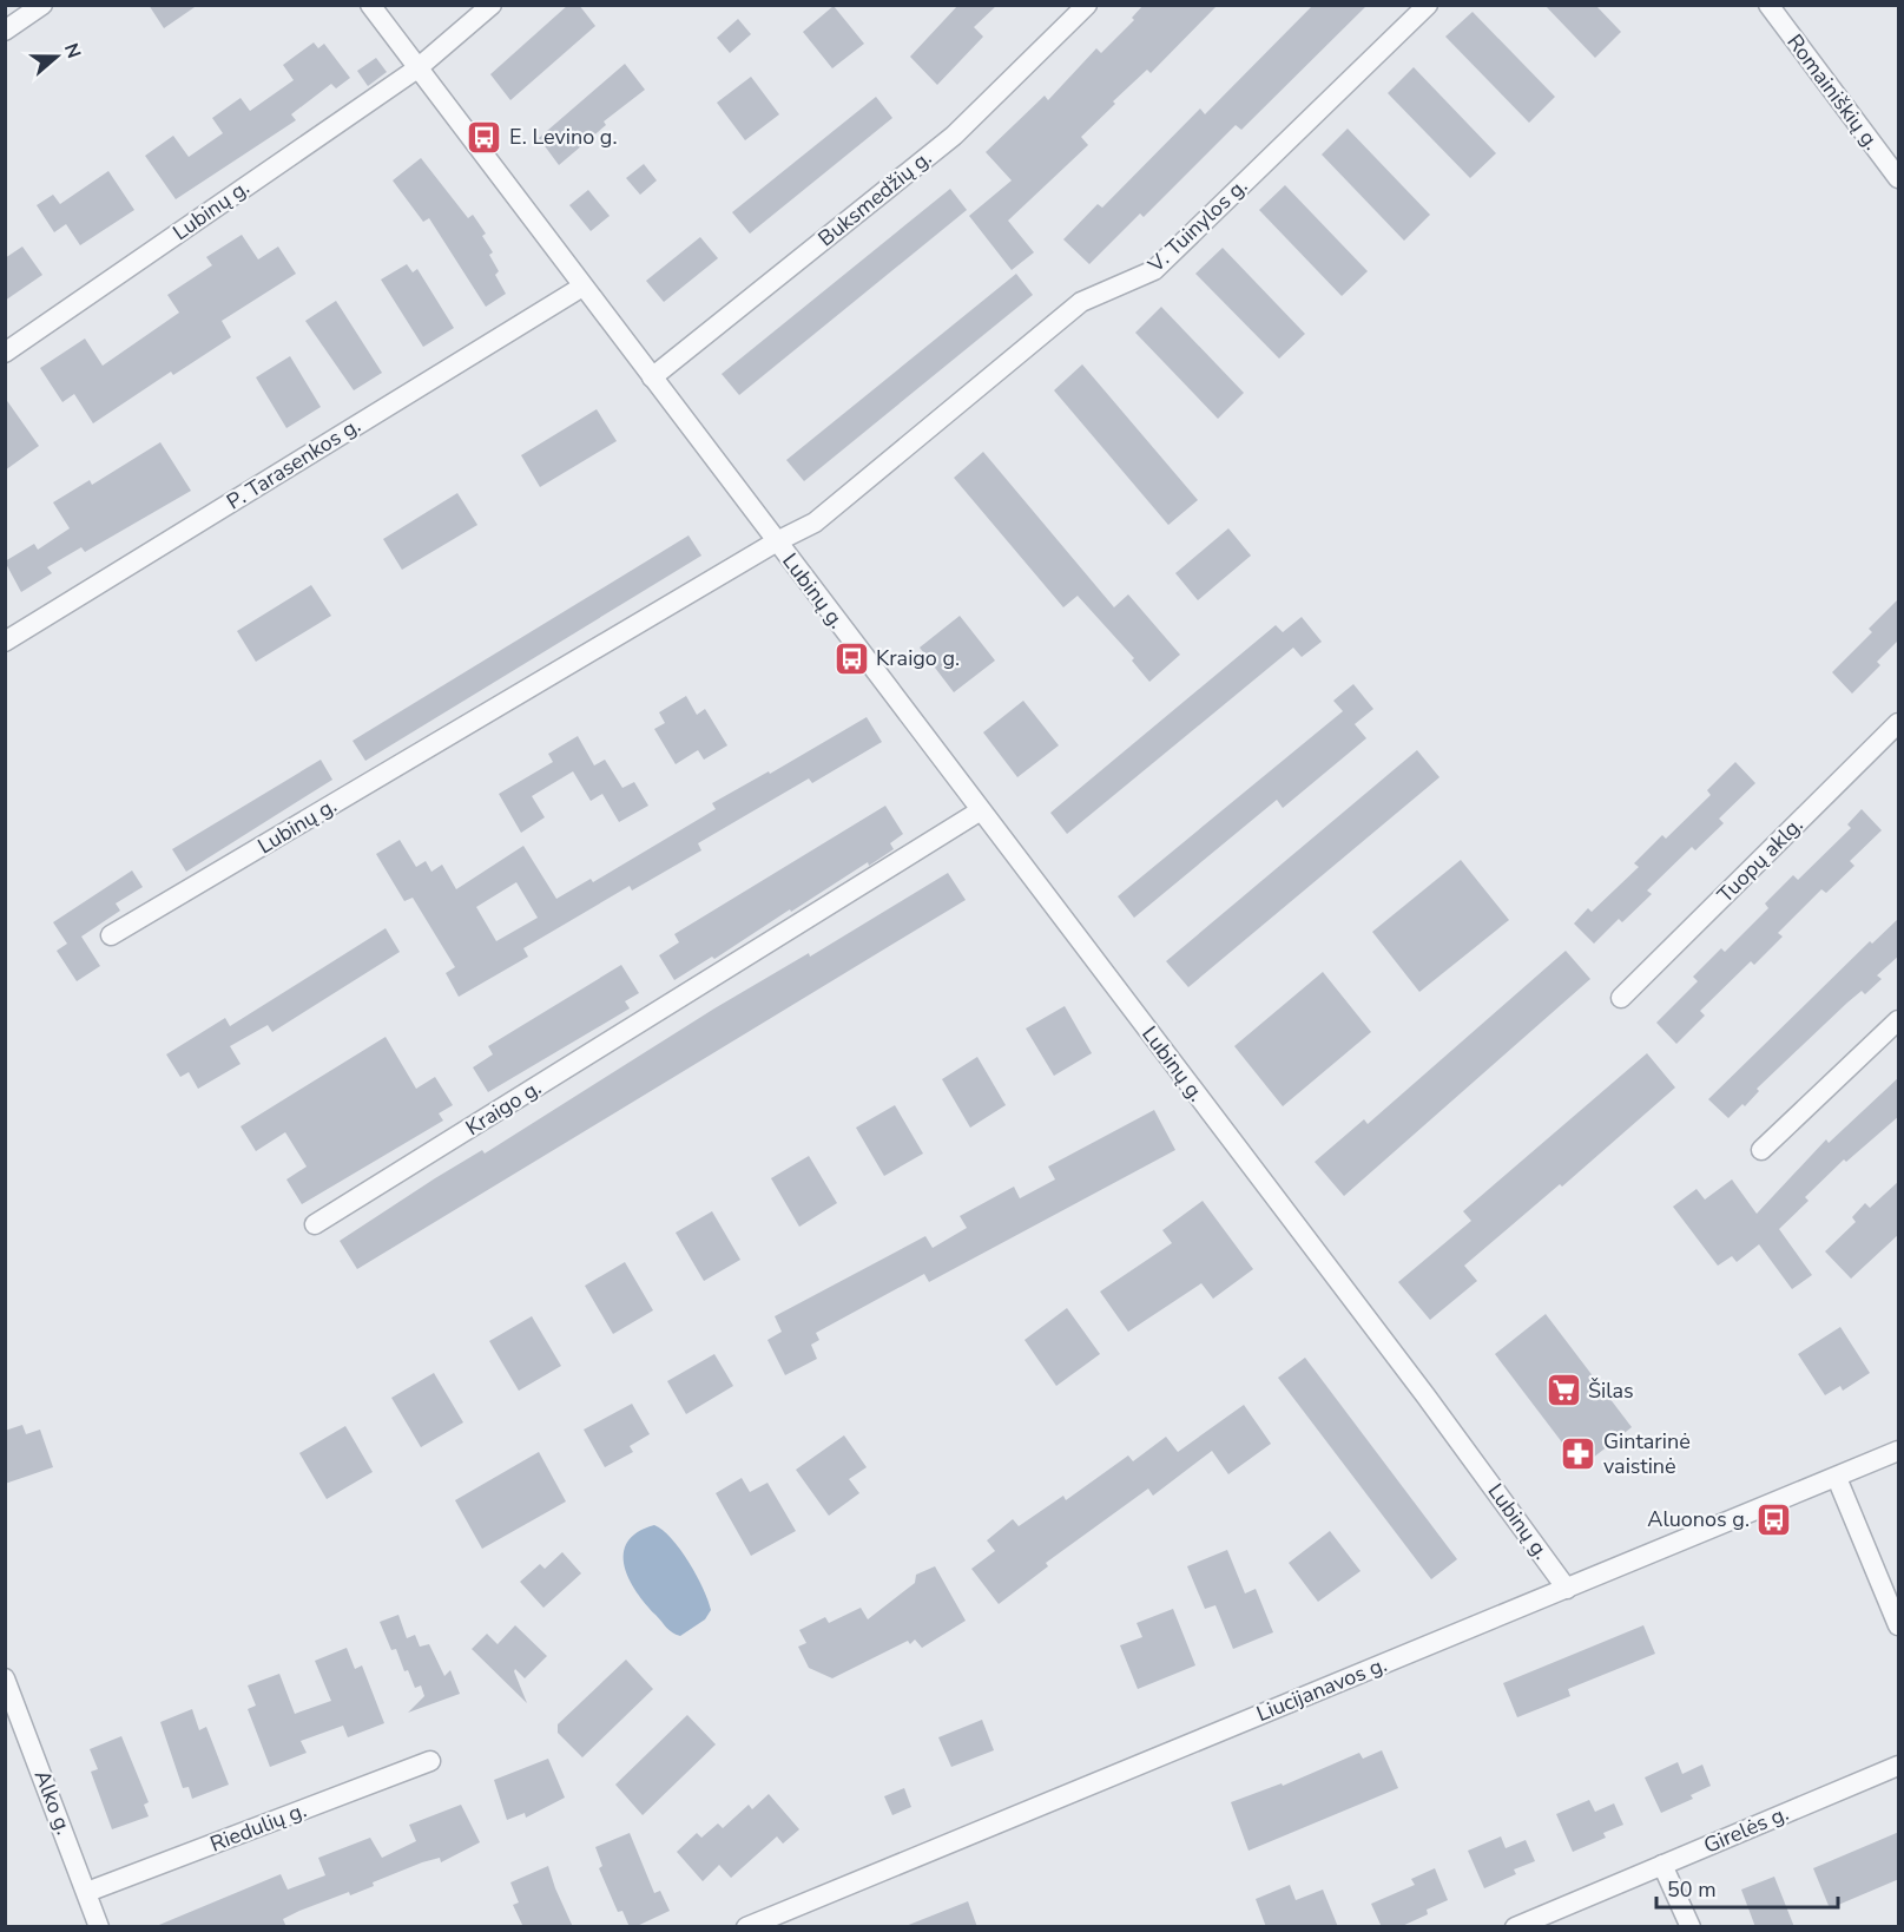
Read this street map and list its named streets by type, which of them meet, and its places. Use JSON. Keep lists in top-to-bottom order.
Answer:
{
  "streets": {
    "street": [
      "Romainiškių g.",
      "Buksmedžių g.",
      "Lubinų g.",
      "V. Tuinylos g.",
      "P. Tarasenkos g.",
      "Tuopų aklg.",
      "Kraigo g.",
      "Liucijanavos g.",
      "Alko g.",
      "Riedulių g.",
      "Girelės g."
    ]
  },
  "crossings": [
    ["Buksmedžių g.", "Lubinų g."],
    ["Lubinų g.", "V. Tuinylos g."],
    ["Lubinų g.", "P. Tarasenkos g."],
    ["Lubinų g.", "Kraigo g."],
    ["Lubinų g.", "Liucijanavos g."],
    ["Alko g.", "Riedulių g."]
  ],
  "places": {
    "bus stop": ["E. Levino g.", "Kraigo g.", "Aluonos g."],
    "supermarket": ["Šilas"],
    "pharmacy": ["Gintarinė vaistinė"]
  },
  "scale_bar": "50 m",
  "north": "right"
}
